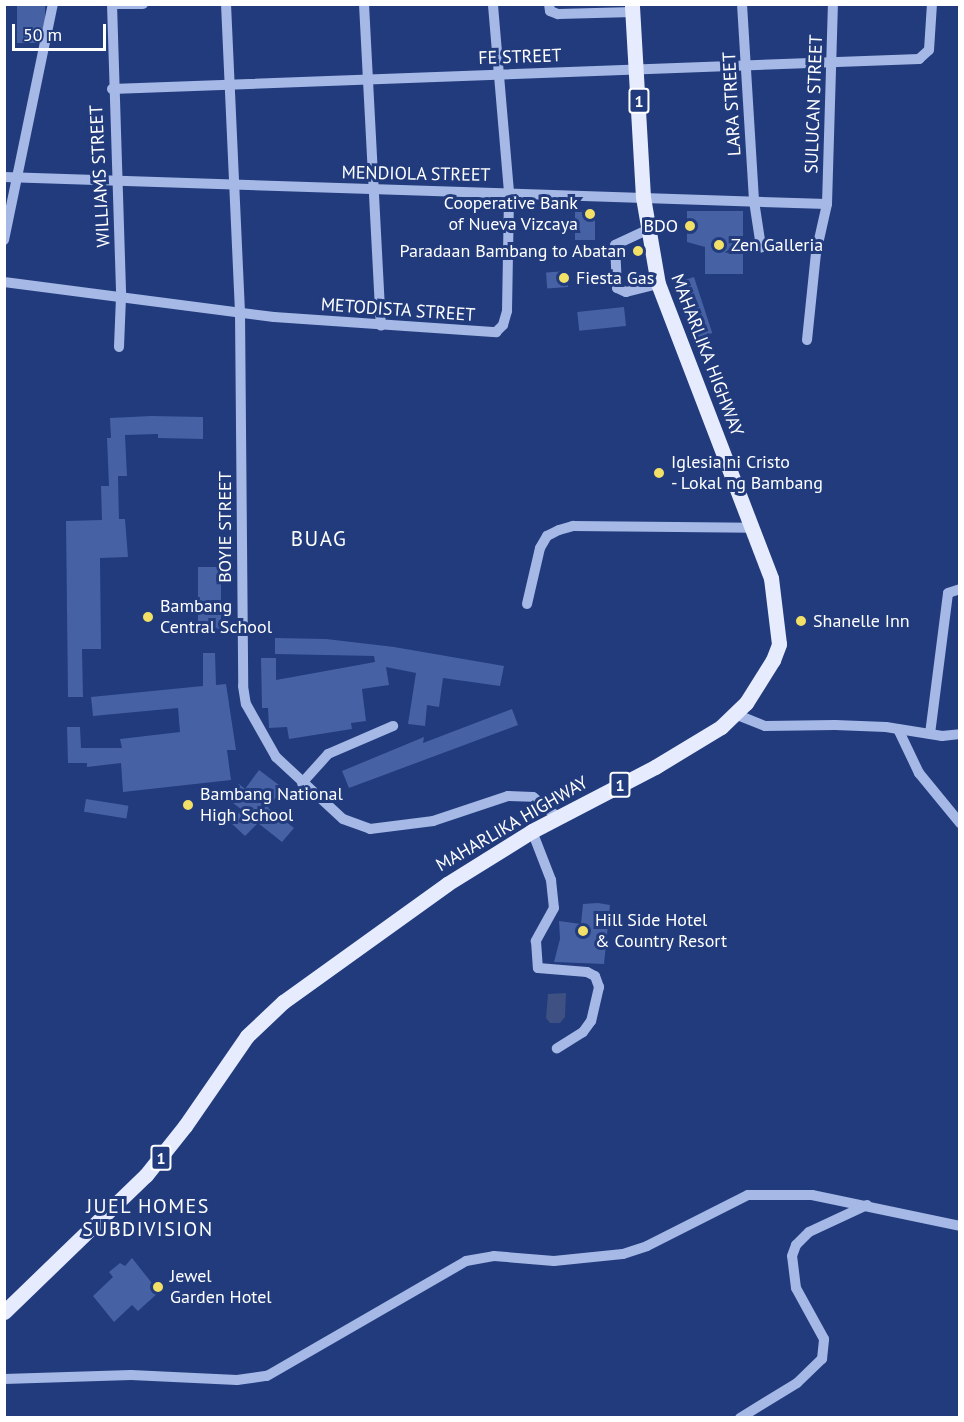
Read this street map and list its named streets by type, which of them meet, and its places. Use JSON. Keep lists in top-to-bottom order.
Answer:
{
  "streets": {
    "main road": ["1", "MAHARLIKA HIGHWAY"],
    "street": [
      "FE STREET",
      "LARA STREET",
      "SULUCAN STREET",
      "MENDIOLA STREET",
      "WILLIAMS STREET",
      "METODISTA STREET",
      "BOYIE STREET"
    ]
  },
  "crossings": [
    ["FE STREET", "LARA STREET"],
    ["FE STREET", "SULUCAN STREET"],
    ["FE STREET", "WILLIAMS STREET"],
    ["FE STREET", "METODISTA STREET"],
    ["FE STREET", "MAHARLIKA HIGHWAY"],
    ["FE STREET", "BOYIE STREET"],
    ["LARA STREET", "MENDIOLA STREET"],
    ["SULUCAN STREET", "MENDIOLA STREET"],
    ["MENDIOLA STREET", "WILLIAMS STREET"],
    ["MENDIOLA STREET", "METODISTA STREET"],
    ["MENDIOLA STREET", "MAHARLIKA HIGHWAY"],
    ["MENDIOLA STREET", "BOYIE STREET"],
    ["WILLIAMS STREET", "METODISTA STREET"],
    ["METODISTA STREET", "BOYIE STREET"],
    ["MAHARLIKA HIGHWAY", "BOYIE STREET"]
  ],
  "districts": ["BUAG", "JUEL HOMES SUBDIVISION"],
  "places": [
    "Cooperative Bank of Nueva Vizcaya",
    "BDO",
    "Zen Galleria",
    "Paradaan Bambang to Abatan",
    "Fiesta Gas",
    "Iglesia ni Cristo - Lokal ng Bambang",
    "Bambang Central School",
    "Shanelle Inn",
    "Bambang National High School",
    "Hill Side Hotel & Country Resort",
    "Jewel Garden Hotel"
  ],
  "scale_bar": "50 m"
}
